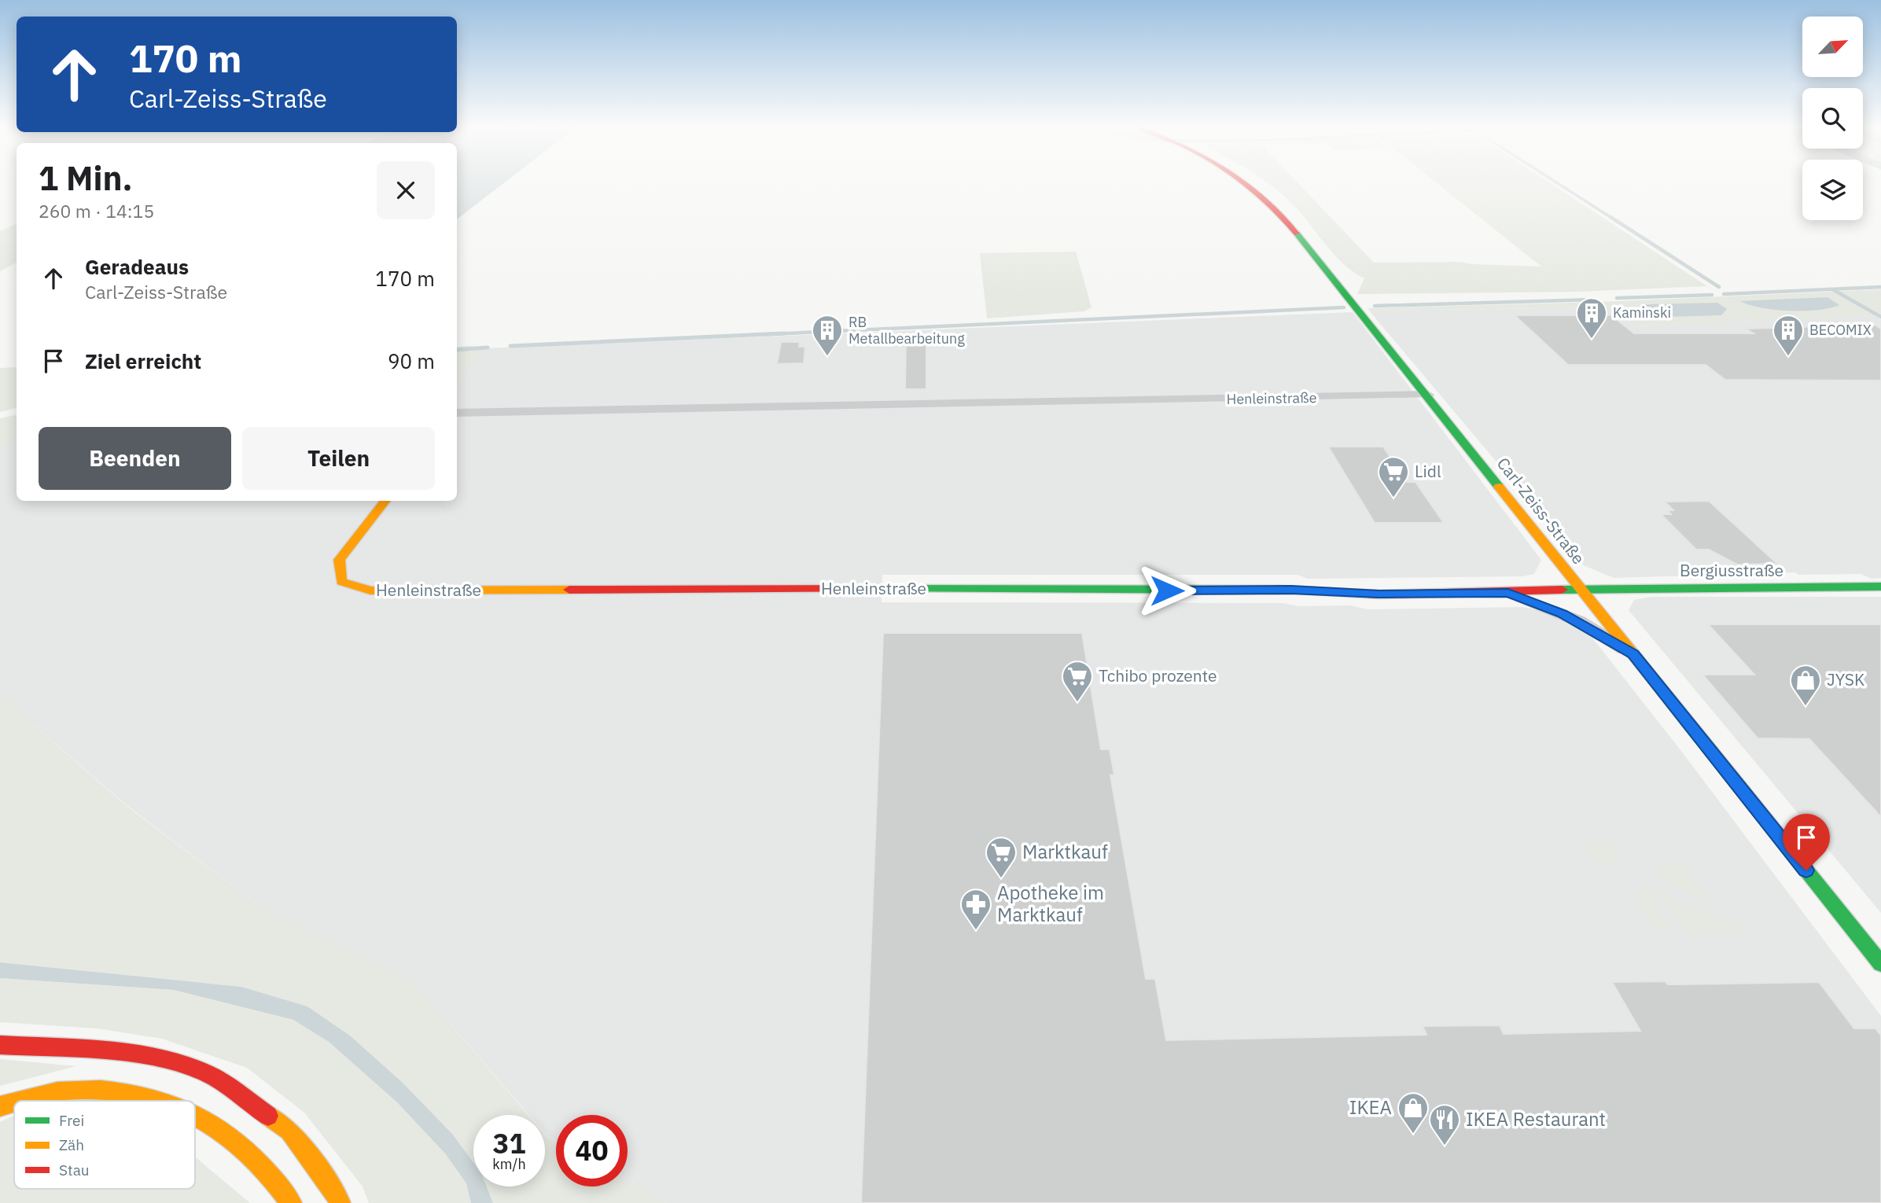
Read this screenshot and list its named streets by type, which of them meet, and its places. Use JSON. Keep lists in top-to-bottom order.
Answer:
{
  "streets": {
    "main road": ["Henleinstraße", "Carl-Zeiss-Straße", "Bergiusstraße"]
  },
  "crossings": [
    ["Henleinstraße", "Carl-Zeiss-Straße"],
    ["Henleinstraße", "Bergiusstraße"],
    ["Carl-Zeiss-Straße", "Bergiusstraße"]
  ],
  "places": {
    "building": ["Kaminski", "RB Metallbearbeitung", "BECOMIX"],
    "supermarket": ["Lidl", "Tchibo prozente", "Marktkauf"],
    "shop": ["JYSK", "IKEA"],
    "pharmacy": ["Apotheke im Marktkauf"],
    "restaurant": ["IKEA Restaurant"]
  },
  "legend": ["Frei", "Zäh", "Stau"],
  "north": "top right",
  "page": {
    "turn": ["170 m", "Carl-Zeiss-Straße"],
    "heading": ["1 Min.", "260 m · 14:15"],
    "list": [
      {
        "name": "Geradeaus",
        "note": "Carl-Zeiss-Straße",
        "value": "170 m"
      },
      {
        "name": "Ziel erreicht",
        "value": "90 m"
      }
    ],
    "buttons": ["Beenden", "Teilen"],
    "speed": "31 km/h",
    "limit": "40"
  }
}
